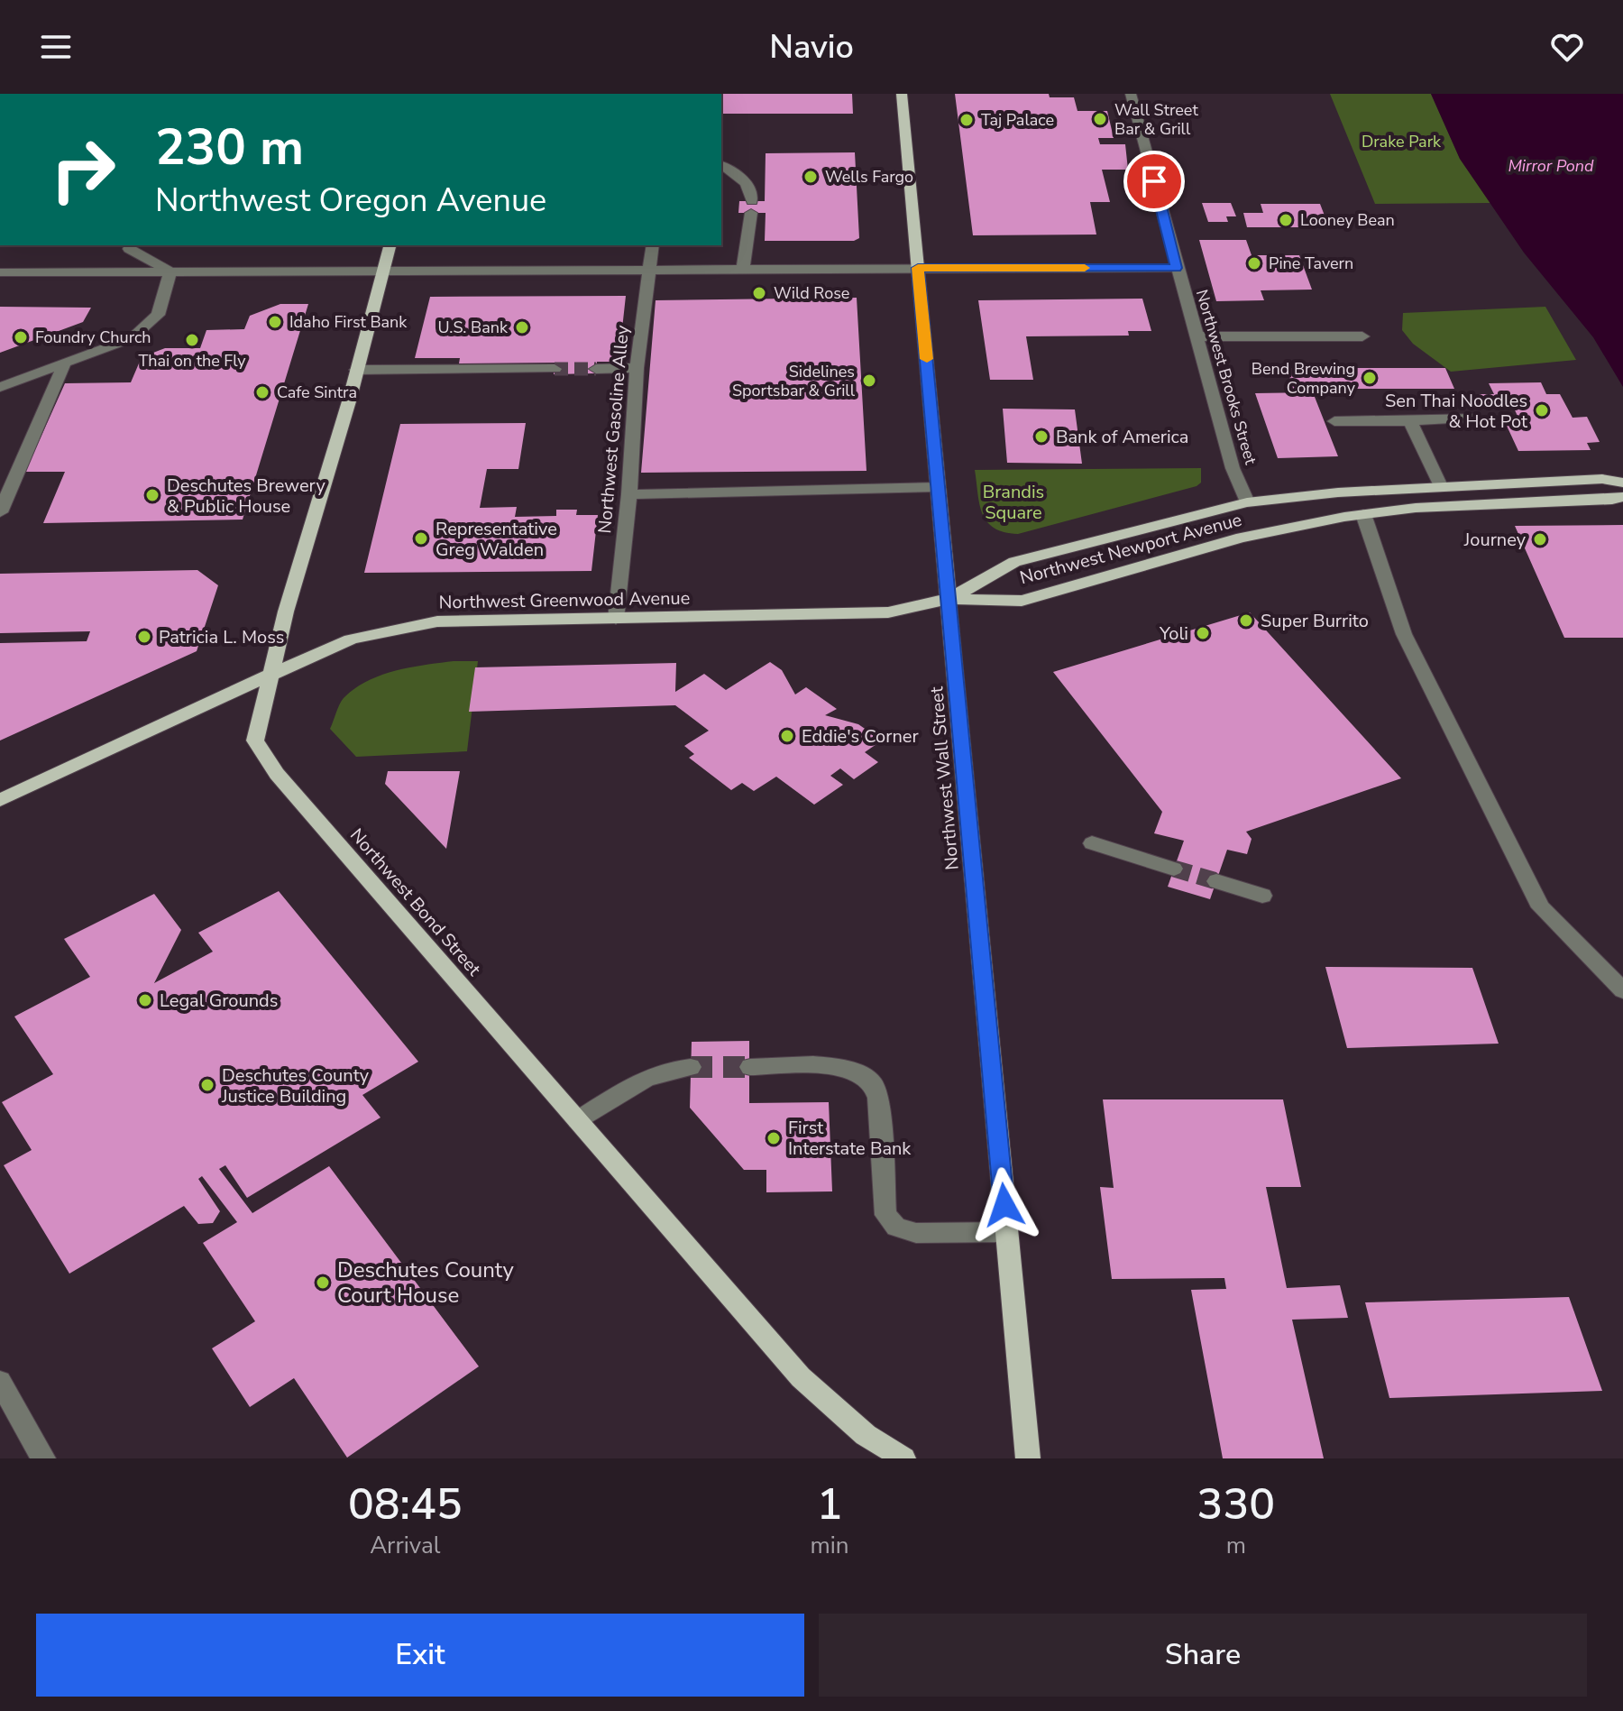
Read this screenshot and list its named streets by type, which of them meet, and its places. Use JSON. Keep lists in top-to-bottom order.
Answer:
{
  "streets": {
    "main road": [
      "Northwest Newport Avenue",
      "Northwest Greenwood Avenue",
      "Northwest Wall Street",
      "Northwest Bond Street"
    ],
    "street": ["Northwest Brooks Street", "Northwest Gasoline Alley"]
  },
  "crossings": [
    ["Northwest Brooks Street", "Northwest Newport Avenue"],
    ["Northwest Gasoline Alley", "Northwest Greenwood Avenue"],
    ["Northwest Newport Avenue", "Northwest Greenwood Avenue"],
    ["Northwest Newport Avenue", "Northwest Wall Street"],
    ["Northwest Greenwood Avenue", "Northwest Wall Street"],
    ["Northwest Greenwood Avenue", "Northwest Bond Street"]
  ],
  "water": ["Mirror Pond"],
  "parks": ["Drake Park", "Brandis Square"],
  "places": [
    "Wall Street Bar & Grill",
    "Taj Palace",
    "Wells Fargo",
    "Looney Bean",
    "Pine Tavern",
    "Wild Rose",
    "Idaho First Bank",
    "U.S. Bank",
    "Foundry Church",
    "Thai on the Fly",
    "Bend Brewing Company",
    "Sidelines Sportsbar & Grill",
    "Cafe Sintra",
    "Sen Thai Noodles & Hot Pot",
    "Bank of America",
    "Deschutes Brewery & Public House",
    "Representative Greg Walden",
    "Journey",
    "Super Burrito",
    "Yoli",
    "Patricia L. Moss",
    "Eddie's Corner",
    "Legal Grounds",
    "Deschutes County Justice Building",
    "First Interstate Bank",
    "Deschutes County Court House"
  ],
  "page": {
    "header": "Navio",
    "turn": ["230 m", "Northwest Oregon Avenue"],
    "eta": [
      "08:45",
      "Arrival",
      "1",
      "min",
      "330",
      "m"
    ],
    "buttons": ["Exit", "Share"]
  }
}
